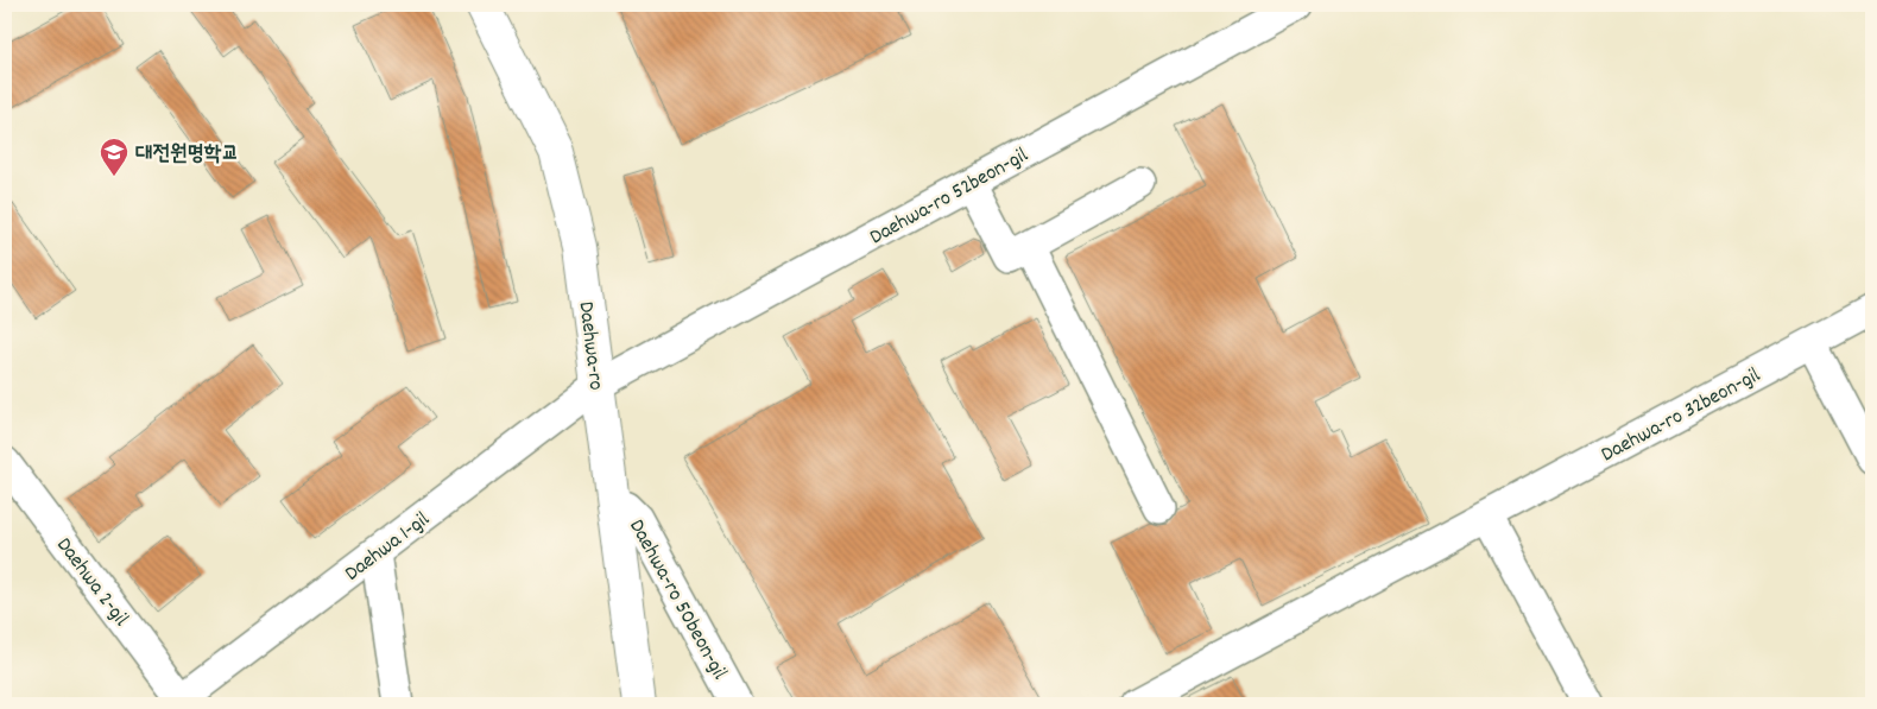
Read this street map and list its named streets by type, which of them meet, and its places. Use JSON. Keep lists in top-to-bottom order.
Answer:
{
  "streets": {
    "main road": ["Daehwa-ro"],
    "street": [
      "Daehwa-ro 52beon-gil",
      "Daehwa-ro 32beon-gil",
      "Daehwa 1-gil",
      "Daehwa 2-gil",
      "Daehwa-ro 50beon-gil"
    ]
  },
  "crossings": [
    ["Daehwa-ro 52beon-gil", "Daehwa-ro"],
    ["Daehwa-ro 52beon-gil", "Daehwa 1-gil"],
    ["Daehwa-ro", "Daehwa 1-gil"],
    ["Daehwa-ro", "Daehwa-ro 50beon-gil"],
    ["Daehwa 1-gil", "Daehwa 2-gil"]
  ],
  "places": {
    "school or university": ["대전원명학교"]
  }
}
